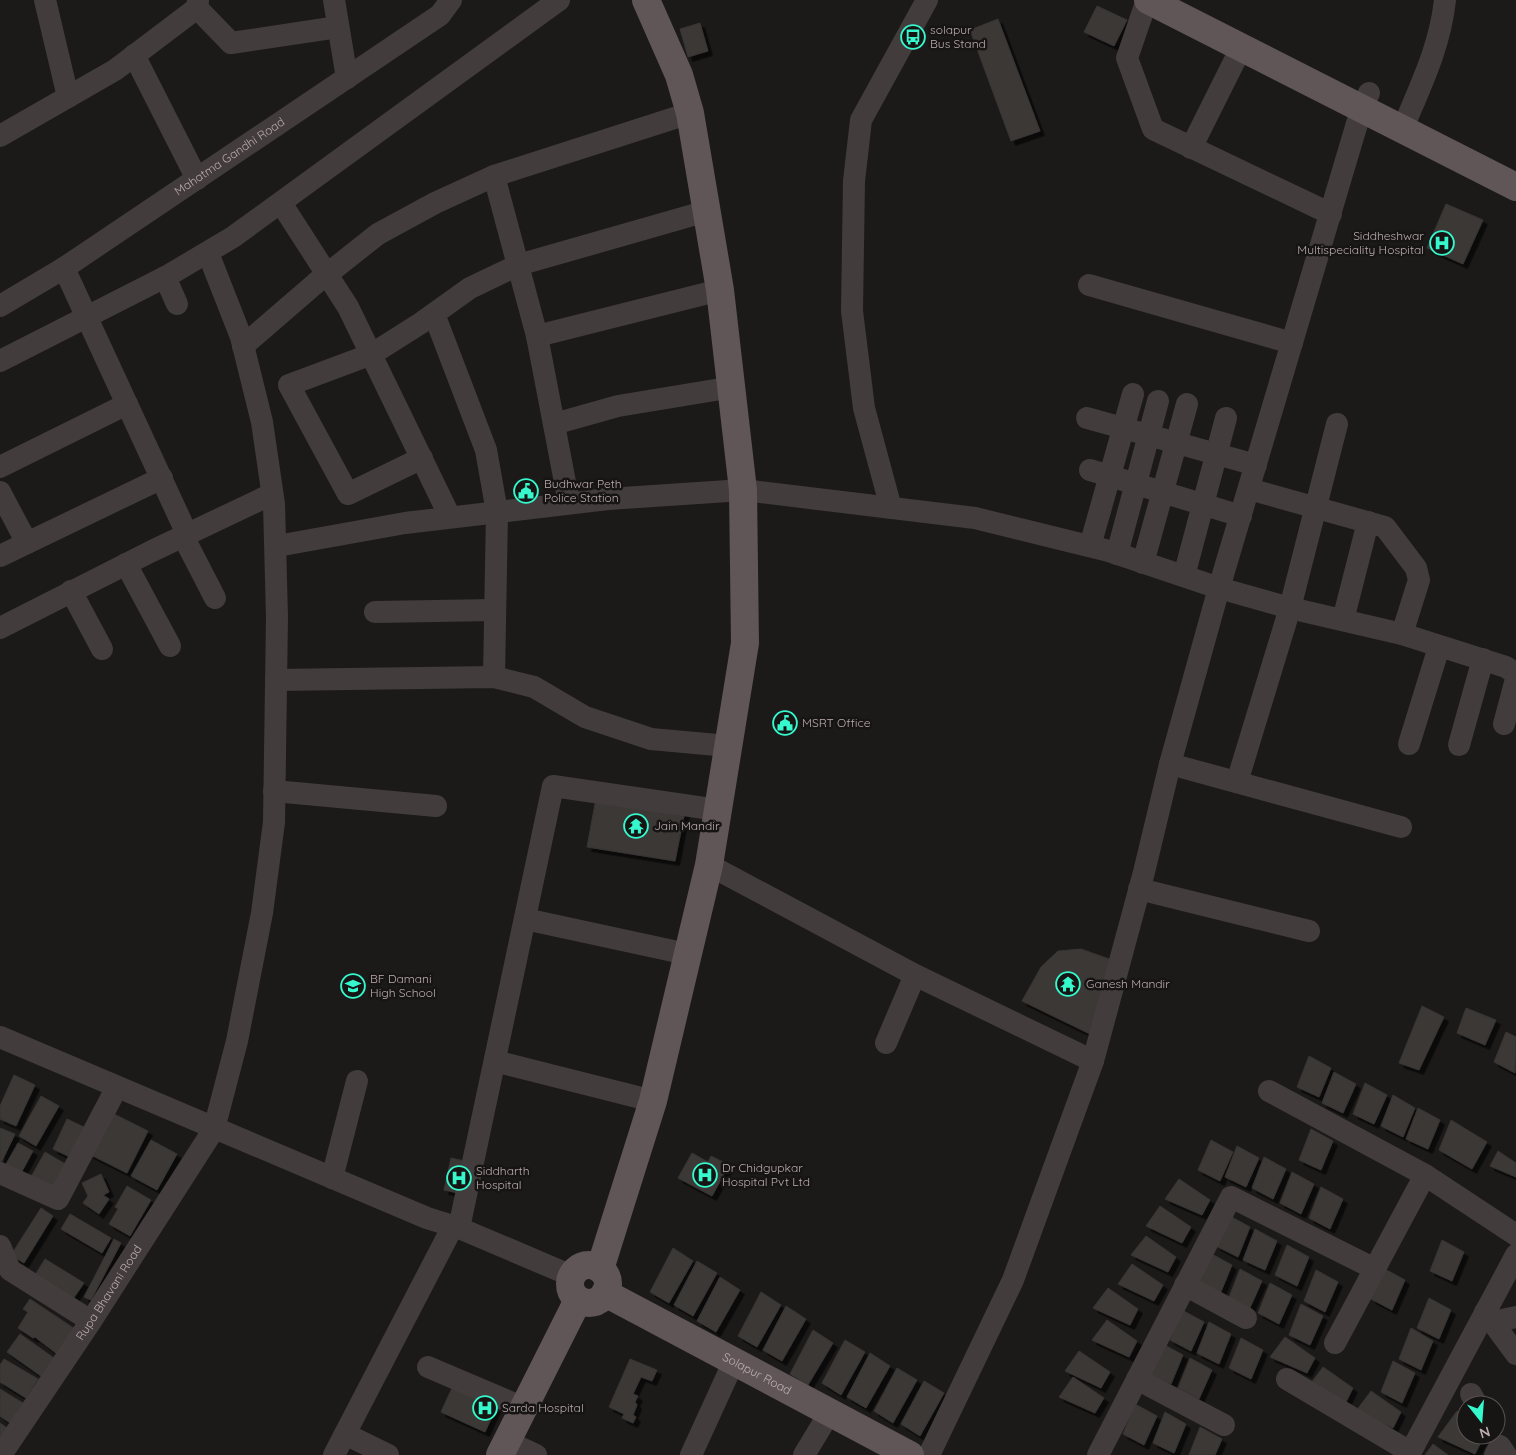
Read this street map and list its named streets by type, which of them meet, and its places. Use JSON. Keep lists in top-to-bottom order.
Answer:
{
  "streets": {
    "main road": ["Solapur Road"],
    "street": ["Mahatma Gandhi Road", "Rupa Bhavani Road"]
  },
  "places": {
    "bus stop": ["solapur Bus Stand"],
    "hospital": [
      "Siddheshwar Multispeciality Hospital",
      "Dr Chidgupkar Hospital Pvt Ltd",
      "Siddharth Hospital",
      "Sarda Hospital"
    ],
    "public building": ["Budhwar Peth Police Station", "MSRT Office"],
    "temple": ["Jain Mandir", "Ganesh Mandir"],
    "school or university": ["BF Damani High School"]
  },
  "north": "bottom"
}
